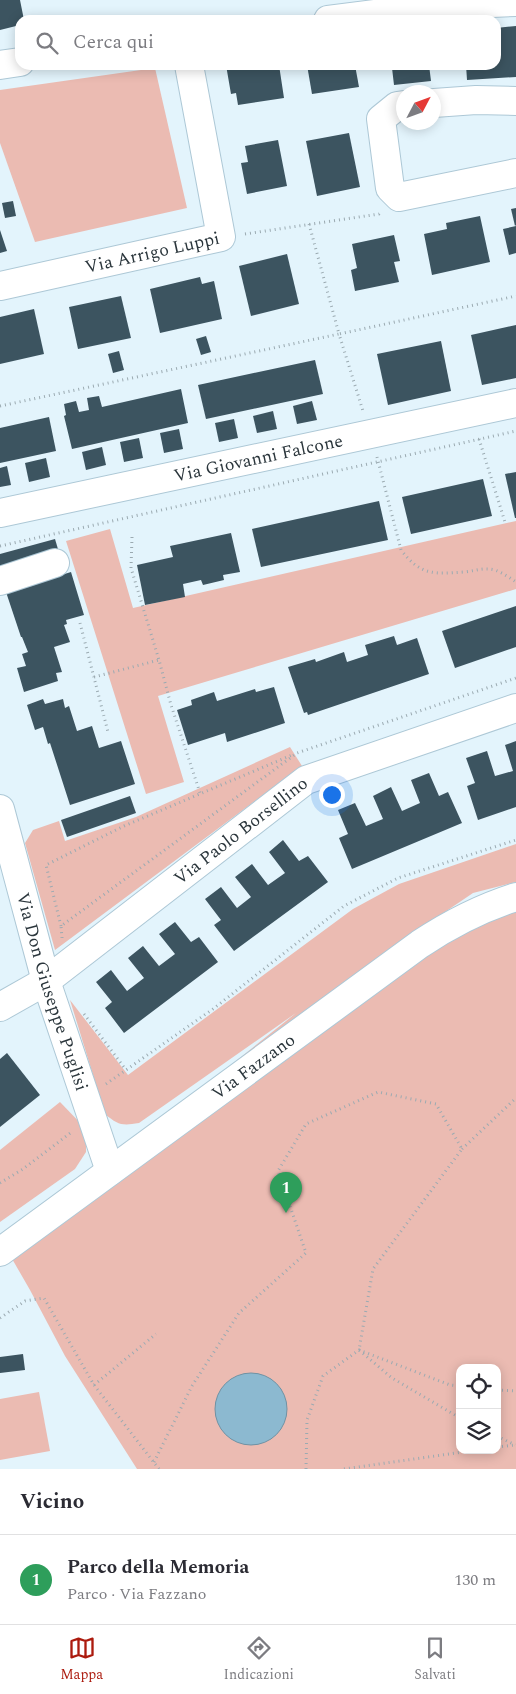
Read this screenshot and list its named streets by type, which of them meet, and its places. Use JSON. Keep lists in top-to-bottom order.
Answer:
{
  "streets": {
    "street": [
      "Via Arrigo Luppi",
      "Via Giovanni Falcone",
      "Via Paolo Borsellino",
      "Via Don Giuseppe Puglisi",
      "Via Fazzano"
    ]
  },
  "crossings": [
    ["Via Paolo Borsellino", "Via Don Giuseppe Puglisi"],
    ["Via Don Giuseppe Puglisi", "Via Fazzano"]
  ],
  "north": "top right",
  "page": {
    "search": "Cerca qui",
    "pins": "1",
    "heading": "Vicino",
    "list": [
      {
        "mark": "1",
        "name": "Parco della Memoria",
        "note": "Parco · Via Fazzano",
        "value": "130 m"
      }
    ],
    "nav": ["Mappa", "Indicazioni", "Salvati"]
  }
}
